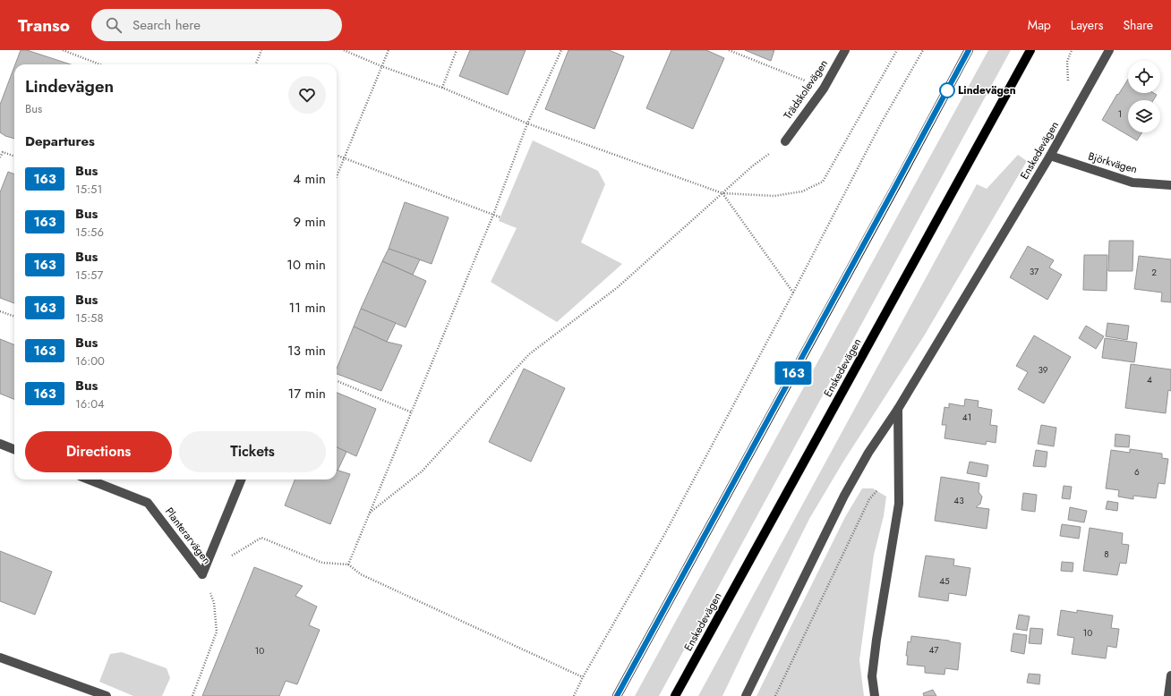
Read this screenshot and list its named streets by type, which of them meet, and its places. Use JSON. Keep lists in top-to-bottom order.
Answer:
{
  "streets": {
    "main road": ["Enskedevägen"],
    "street": ["Trädskolevägen", "Björkvägen", "Planterarvägen"]
  },
  "crossings": [
    ["Enskedevägen", "Björkvägen"]
  ],
  "places": ["Lindevägen"],
  "lines": ["bus line 163"],
  "house_numbers": [
    "1",
    "37",
    "2",
    "39",
    "4",
    "41",
    "6",
    "43",
    "8",
    "45",
    "10",
    "47",
    "10"
  ],
  "page": {
    "header": "Transo",
    "search": "Search here",
    "nav": ["Map", "Layers", "Share"],
    "on_map": "163",
    "heading": [
      ["Lindevägen", "Bus"],
      "Departures"
    ],
    "list": [
      {
        "mark": "163",
        "name": "Bus",
        "note": "15:51",
        "value": "4 min"
      },
      {
        "mark": "163",
        "name": "Bus",
        "note": "15:56",
        "value": "9 min"
      },
      {
        "mark": "163",
        "name": "Bus",
        "note": "15:57",
        "value": "10 min"
      },
      {
        "mark": "163",
        "name": "Bus",
        "note": "15:58",
        "value": "11 min"
      },
      {
        "mark": "163",
        "name": "Bus",
        "note": "16:00",
        "value": "13 min"
      },
      {
        "mark": "163",
        "name": "Bus",
        "note": "16:04",
        "value": "17 min"
      }
    ],
    "buttons": ["Directions", "Tickets"]
  }
}
